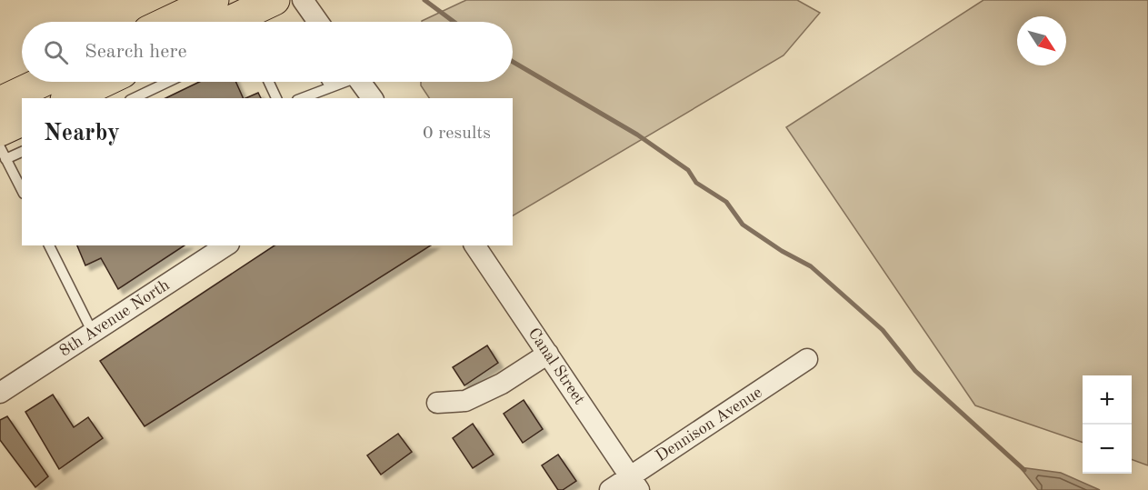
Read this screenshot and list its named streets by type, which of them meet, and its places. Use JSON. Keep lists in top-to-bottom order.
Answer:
{
  "streets": {
    "street": ["8th Avenue North", "Canal Street", "Dennison Avenue"]
  },
  "crossings": [
    ["Canal Street", "Dennison Avenue"]
  ],
  "north": "bottom right",
  "page": {
    "search": "Search here",
    "heading": ["Nearby", "0 results"],
    "map_buttons": ["+", "−"]
  }
}
